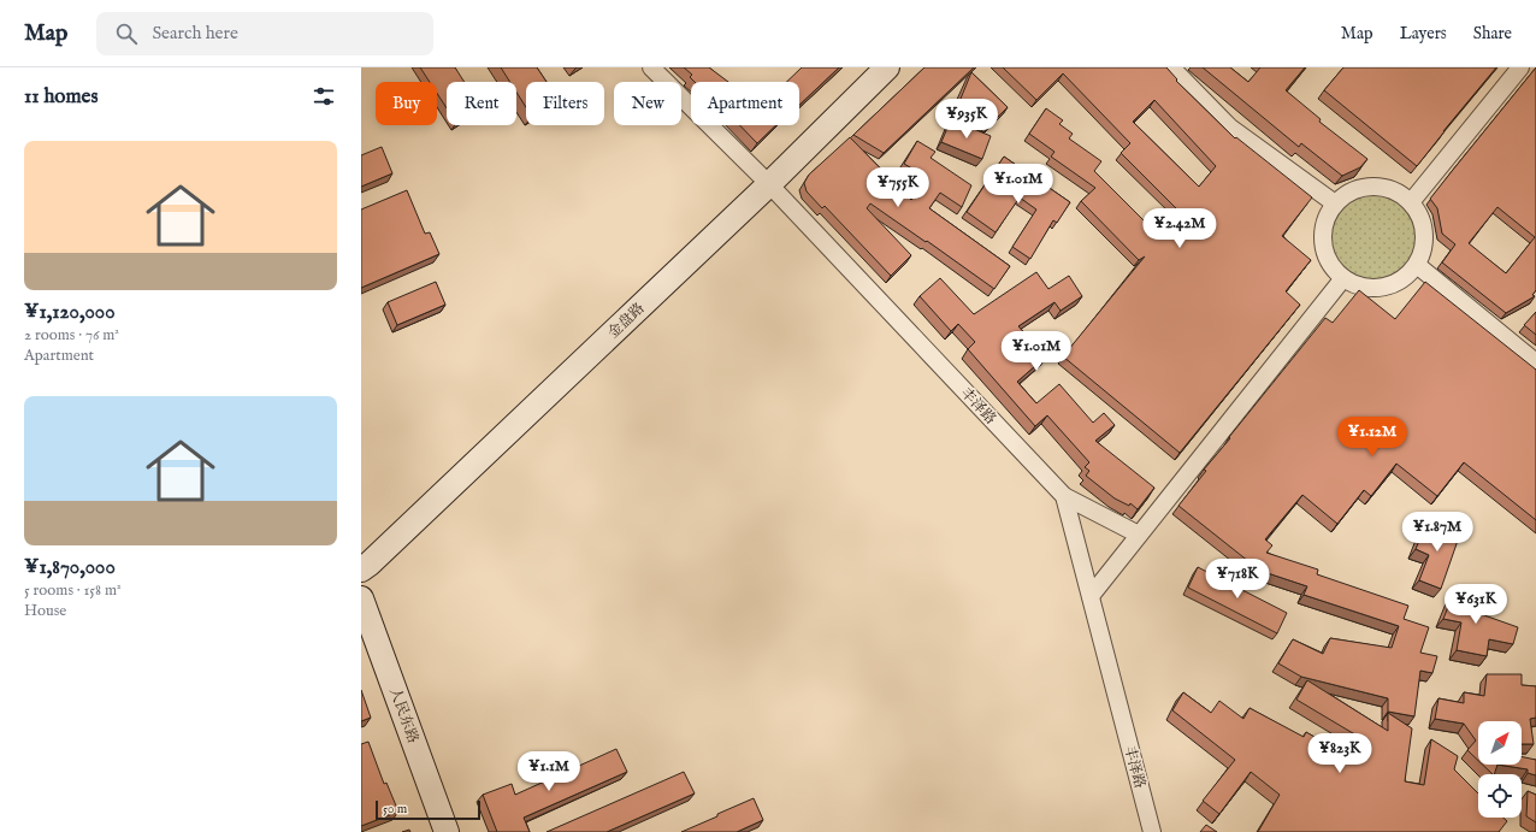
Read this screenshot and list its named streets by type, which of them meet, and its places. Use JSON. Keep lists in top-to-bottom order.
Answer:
{
  "streets": {
    "main road": ["金盘路", "人民东路"],
    "street": ["丰泽路"]
  },
  "crossings": [
    ["金盘路", "丰泽路"]
  ],
  "scale_bar": "50 m",
  "north": "top right",
  "page": {
    "header": "Map",
    "search": "Search here",
    "nav": ["Map", "Layers", "Share"],
    "heading": "11 homes",
    "chip": [
      "Buy",
      "Rent",
      "Filters",
      "New",
      "Apartment"
    ],
    "price": [
      "¥935K",
      "¥1.01M",
      "¥755K",
      "¥2.42M",
      "¥1.01M",
      "¥1.12M",
      "¥1.87M",
      "¥718K",
      "¥631K",
      "¥823K",
      "¥1.1M"
    ],
    "list": [
      {
        "name": "¥1,120,000",
        "note": "2 rooms · 76 m² · Apartment"
      },
      {
        "name": "¥1,870,000",
        "note": "5 rooms · 158 m² · House"
      }
    ],
    "scale": "50 m"
  }
}
